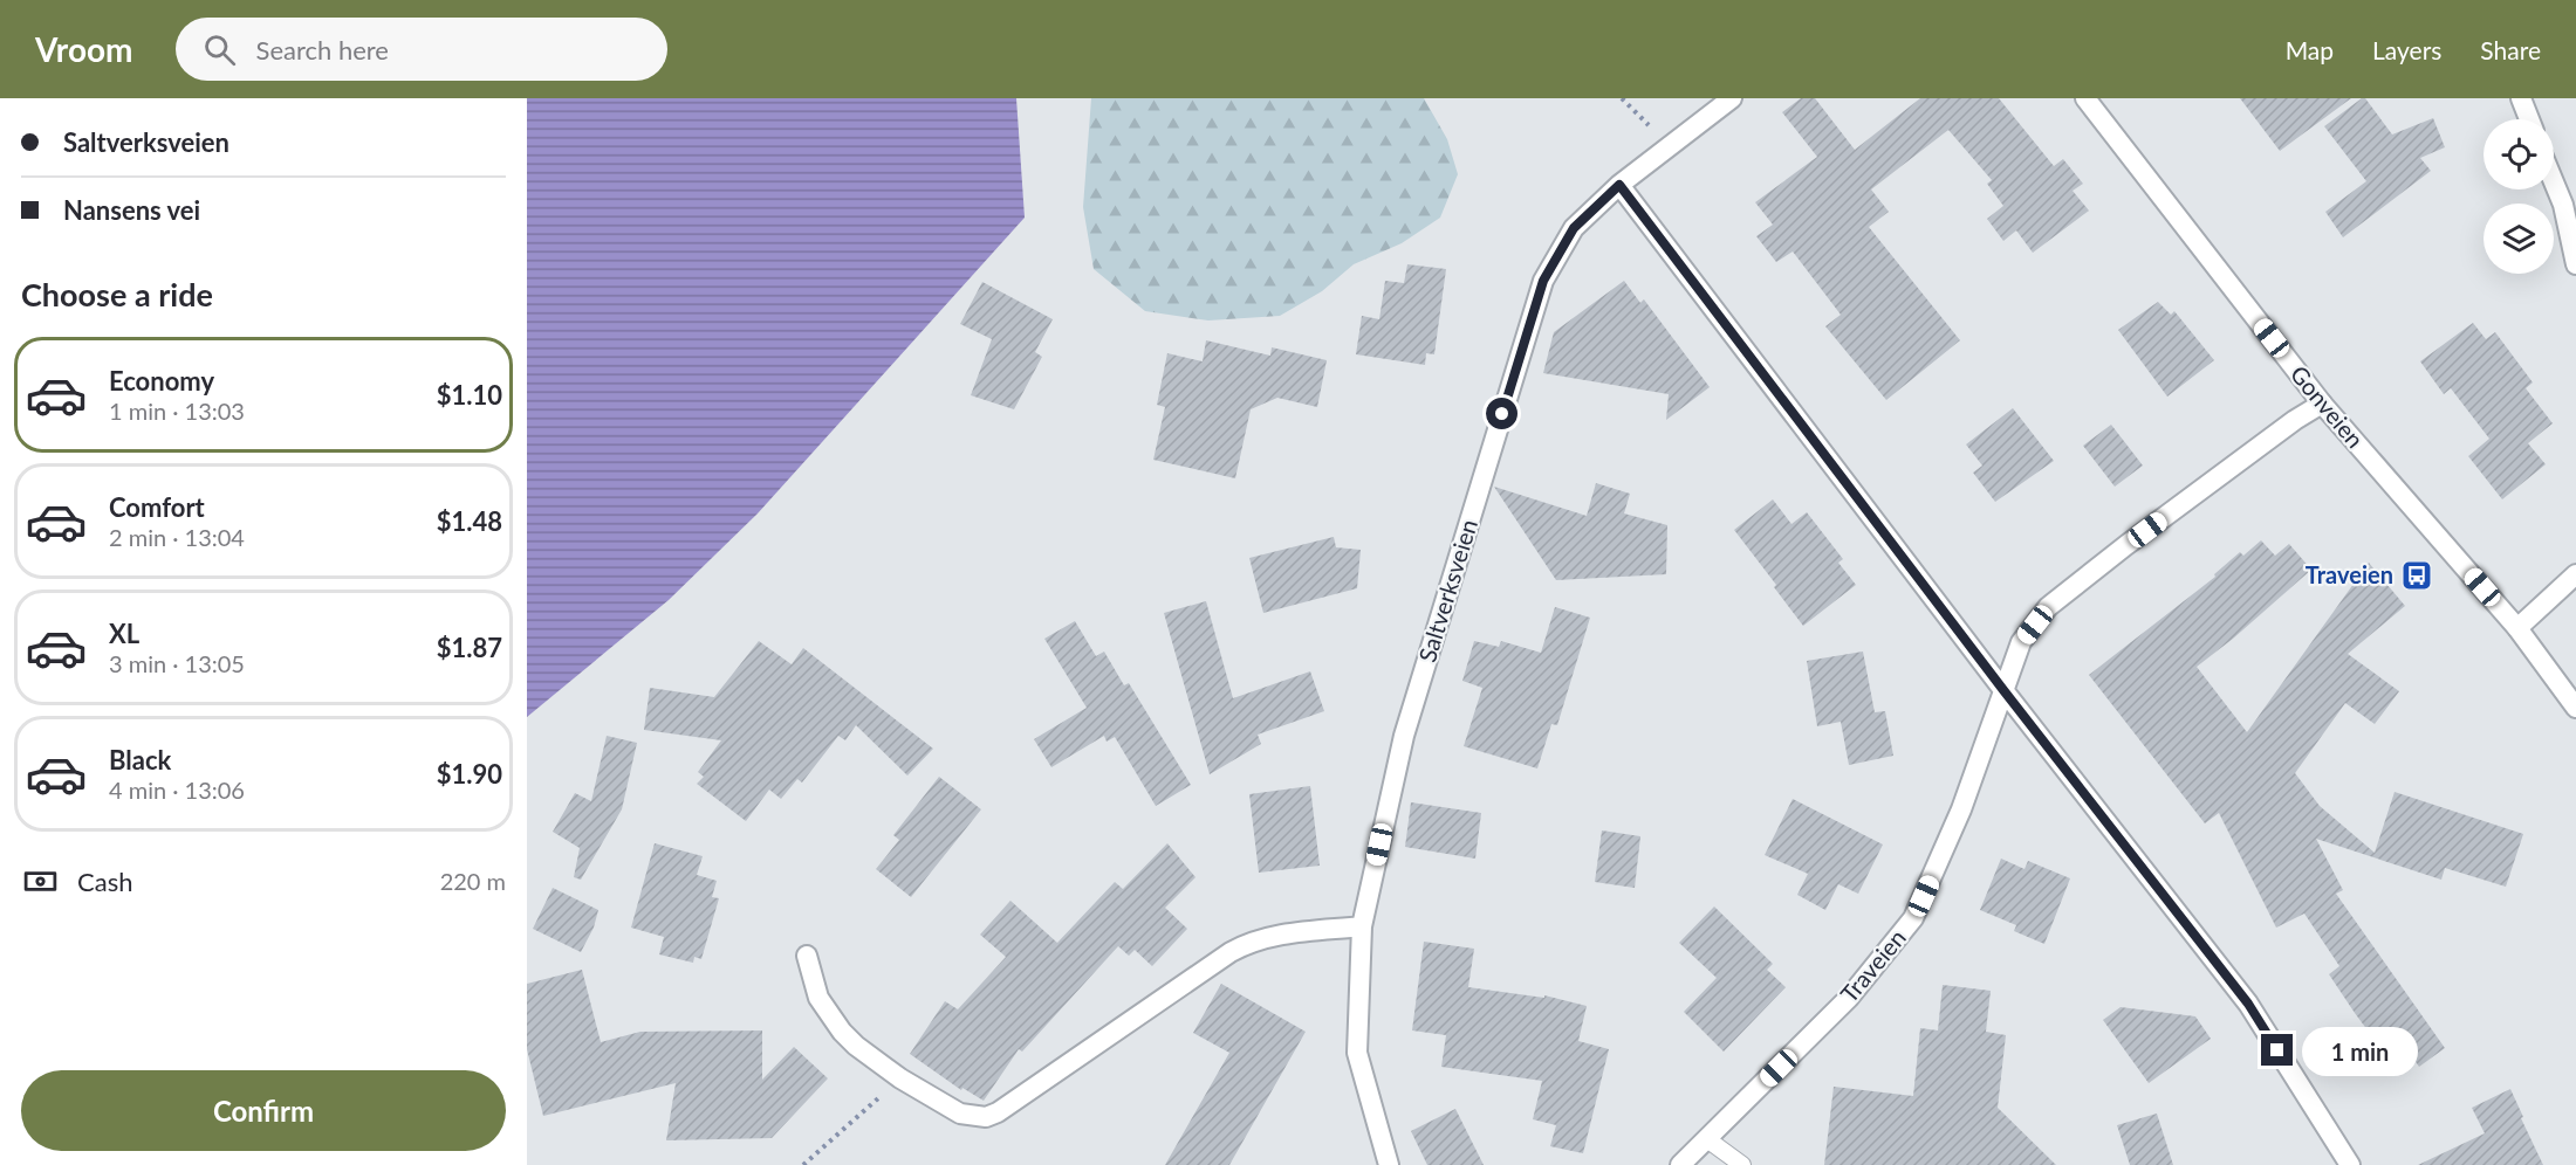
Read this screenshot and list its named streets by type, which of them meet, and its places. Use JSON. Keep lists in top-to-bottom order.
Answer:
{
  "streets": {
    "street": ["Gonveien", "Saltverksveien", "Traveien"]
  },
  "crossings": [
    ["Gonveien", "Traveien"]
  ],
  "places": {
    "bus stop": ["Traveien"]
  },
  "page": {
    "header": "Vroom",
    "search": "Search here",
    "nav": ["Map", "Layers", "Share"],
    "banner": ["Saltverksveien", "Nansens vei"],
    "heading": "Choose a ride",
    "list": [
      {
        "name": "Economy",
        "note": "1 min · 13:03",
        "value": "$1.10"
      },
      {
        "name": "Comfort",
        "note": "2 min · 13:04",
        "value": "$1.48"
      },
      {
        "name": "XL",
        "note": "3 min · 13:05",
        "value": "$1.87"
      },
      {
        "name": "Black",
        "note": "4 min · 13:06",
        "value": "$1.90"
      }
    ],
    "pay": ["Cash", "220 m"],
    "bubble": "1 min",
    "buttons": "Confirm"
  }
}
